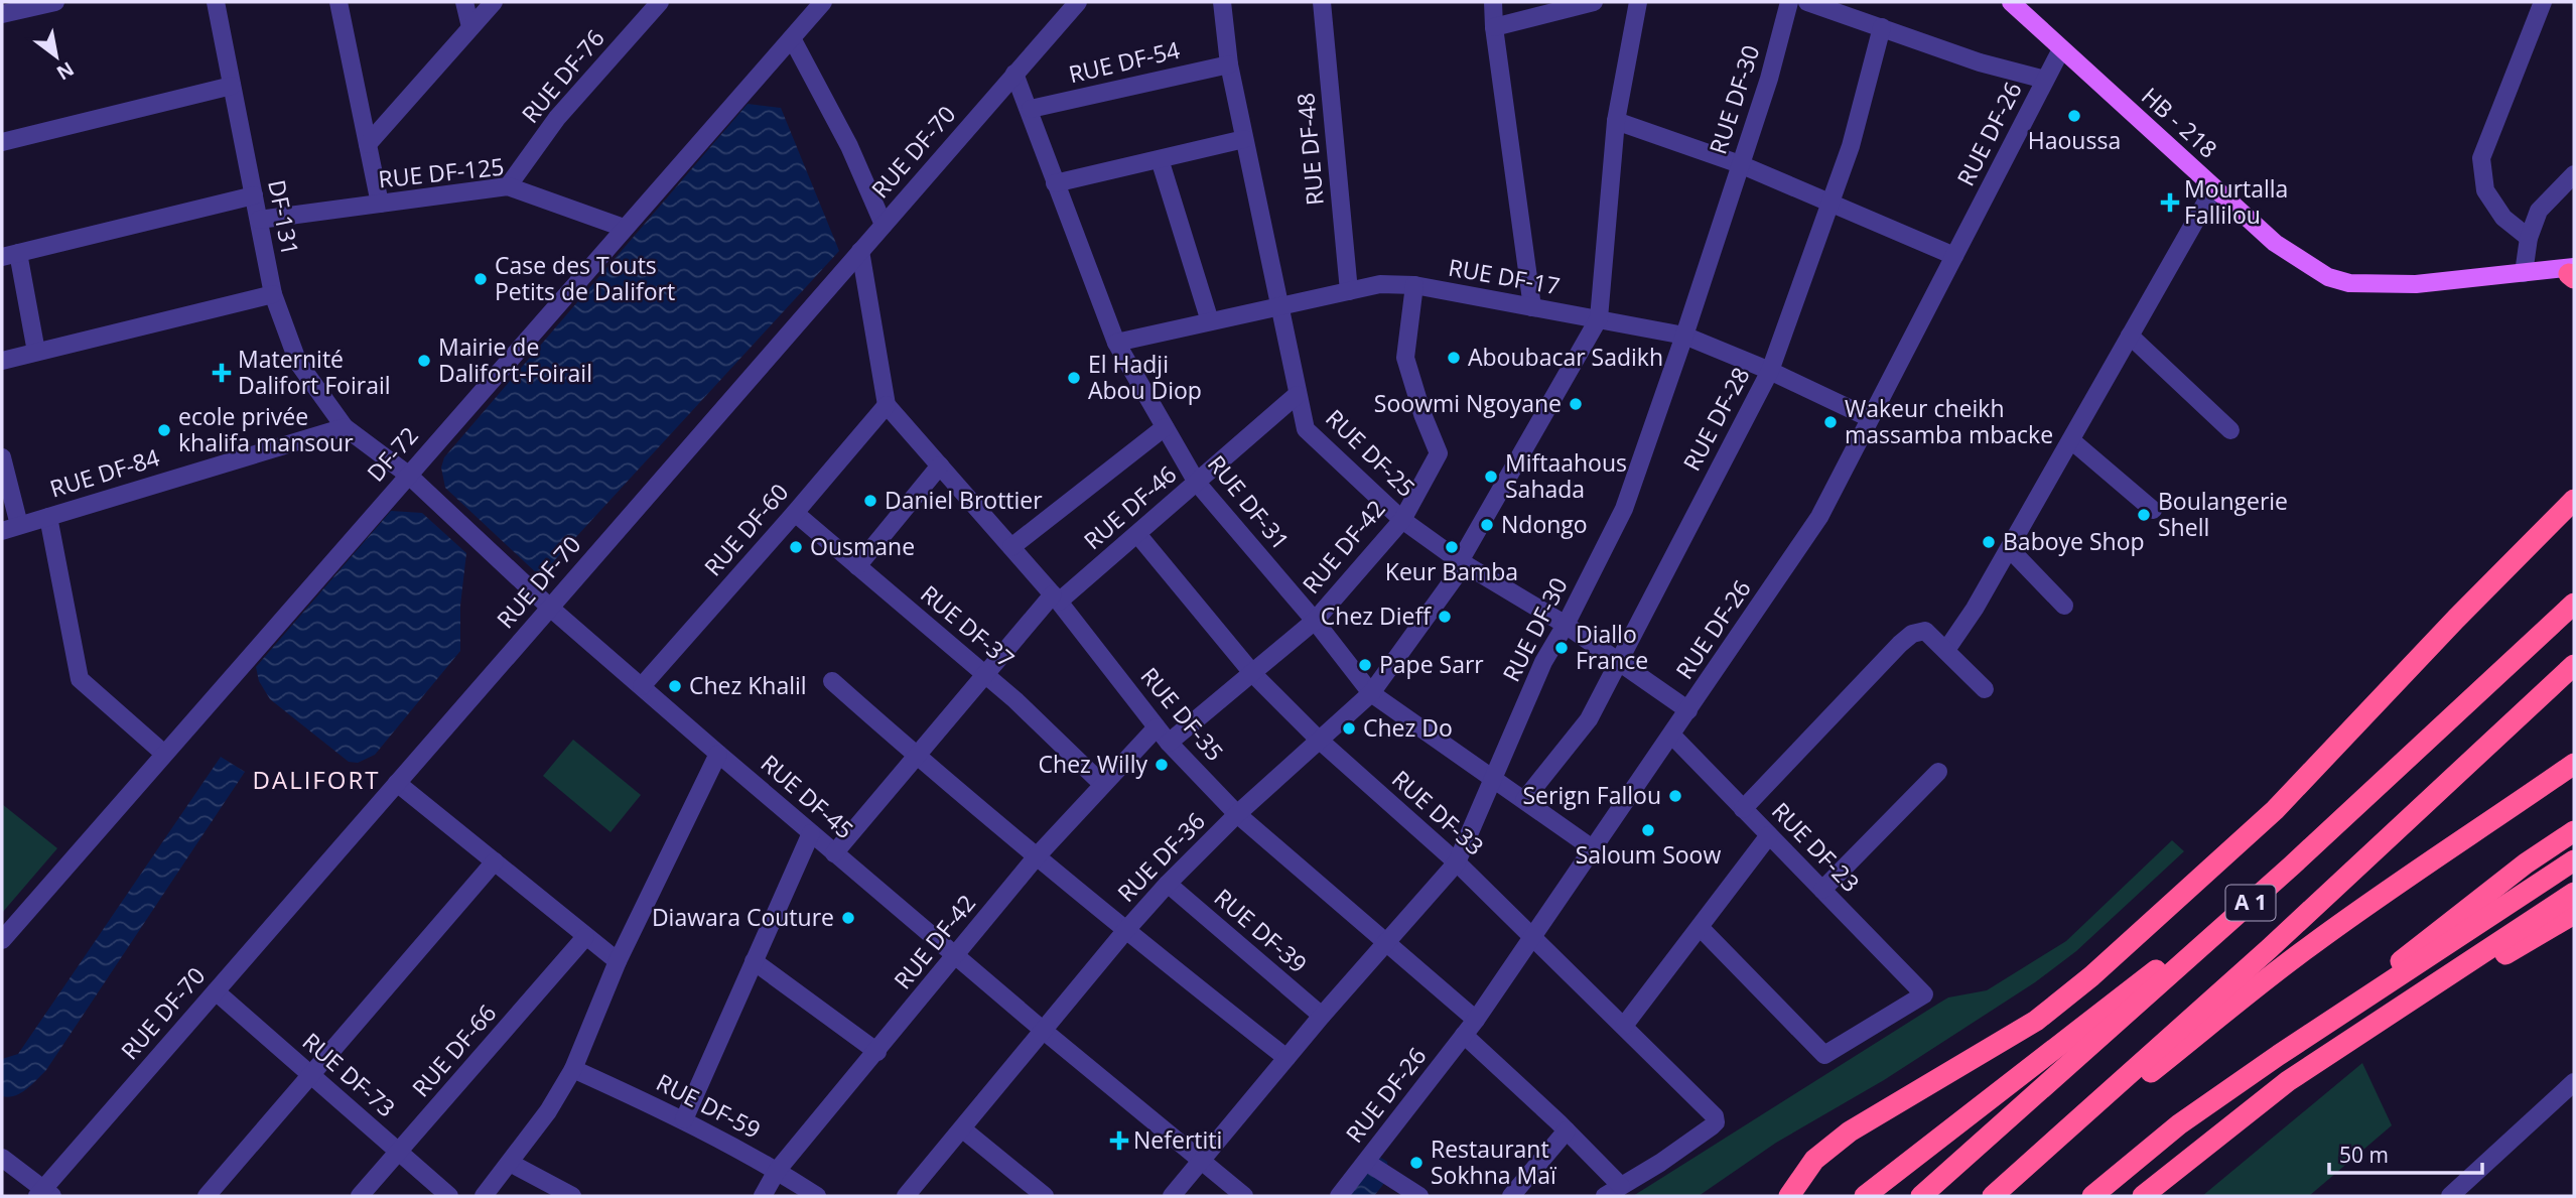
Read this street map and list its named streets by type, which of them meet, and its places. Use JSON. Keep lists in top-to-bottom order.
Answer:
{
  "streets": {
    "highway": ["A 1"],
    "main road": ["HB - 218"],
    "street": [
      "RUE DF-54",
      "RUE DF-76",
      "RUE DF-30",
      "RUE DF-26",
      "RUE DF-48",
      "RUE DF-70",
      "RUE DF-125",
      "DF-131",
      "RUE DF-17",
      "RUE DF-28",
      "RUE DF-25",
      "DF-72",
      "RUE DF-84",
      "RUE DF-31",
      "RUE DF-46",
      "RUE DF-60",
      "RUE DF-42",
      "RUE DF-37",
      "RUE DF-35",
      "RUE DF-45",
      "RUE DF-33",
      "RUE DF-23",
      "RUE DF-36",
      "RUE DF-39",
      "RUE DF-66",
      "RUE DF-73",
      "RUE DF-59"
    ]
  },
  "crossings": [
    ["RUE DF-54", "RUE DF-25"],
    ["RUE DF-54", "RUE DF-31"],
    ["RUE DF-76", "RUE DF-125"],
    ["RUE DF-30", "RUE DF-17"],
    ["RUE DF-30", "RUE DF-25"],
    ["RUE DF-30", "RUE DF-31"],
    ["RUE DF-30", "RUE DF-35"],
    ["RUE DF-30", "RUE DF-45"],
    ["RUE DF-30", "RUE DF-33"],
    ["RUE DF-30", "RUE DF-39"],
    ["HB - 218", "RUE DF-26"],
    ["RUE DF-26", "RUE DF-17"],
    ["RUE DF-26", "RUE DF-25"],
    ["RUE DF-26", "RUE DF-31"],
    ["RUE DF-26", "RUE DF-35"],
    ["RUE DF-26", "RUE DF-33"],
    ["RUE DF-26", "RUE DF-23"],
    ["RUE DF-48", "RUE DF-17"],
    ["RUE DF-70", "RUE DF-31"],
    ["RUE DF-70", "RUE DF-45"],
    ["RUE DF-70", "RUE DF-73"],
    ["RUE DF-125", "DF-131"],
    ["RUE DF-125", "DF-72"],
    ["DF-131", "RUE DF-84"],
    ["DF-131", "RUE DF-45"],
    ["RUE DF-17", "RUE DF-28"],
    ["RUE DF-17", "RUE DF-25"],
    ["RUE DF-17", "RUE DF-31"],
    ["RUE DF-17", "RUE DF-42"],
    ["RUE DF-17", "RUE DF-36"],
    ["RUE DF-28", "RUE DF-25"],
    ["RUE DF-28", "RUE DF-31"],
    ["RUE DF-25", "RUE DF-46"],
    ["RUE DF-25", "RUE DF-42"],
    ["RUE DF-25", "RUE DF-36"],
    ["DF-72", "RUE DF-45"],
    ["RUE DF-84", "RUE DF-45"],
    ["RUE DF-31", "RUE DF-46"],
    ["RUE DF-31", "RUE DF-42"],
    ["RUE DF-31", "RUE DF-36"],
    ["RUE DF-46", "RUE DF-37"],
    ["RUE DF-46", "RUE DF-35"],
    ["RUE DF-46", "RUE DF-45"],
    ["RUE DF-46", "RUE DF-33"],
    ["RUE DF-60", "RUE DF-37"],
    ["RUE DF-60", "RUE DF-35"],
    ["RUE DF-60", "RUE DF-45"],
    ["RUE DF-42", "RUE DF-37"],
    ["RUE DF-42", "RUE DF-35"],
    ["RUE DF-42", "RUE DF-45"],
    ["RUE DF-42", "RUE DF-33"],
    ["RUE DF-42", "RUE DF-59"],
    ["RUE DF-35", "RUE DF-36"],
    ["RUE DF-45", "RUE DF-36"],
    ["RUE DF-33", "RUE DF-36"],
    ["RUE DF-36", "RUE DF-39"],
    ["RUE DF-66", "RUE DF-73"]
  ],
  "districts": ["DALIFORT"],
  "places": {
    "other": [
      "Haoussa",
      "Case des Touts Petits de Dalifort",
      "Aboubacar Sadikh",
      "Mairie de Dalifort-Foirail",
      "El Hadji Abou Diop",
      "Soowmi Ngoyane",
      "Wakeur cheikh massamba mbacke",
      "ecole privée khalifa mansour",
      "Miftaahous Sahada",
      "Daniel Brottier",
      "Boulangerie Shell",
      "Ndongo",
      "Baboye Shop",
      "Ousmane",
      "Keur Bamba",
      "Chez Dieff",
      "Diallo France",
      "Pape Sarr",
      "Chez Khalil",
      "Chez Do",
      "Chez Willy",
      "Serign Fallou",
      "Saloum Soow",
      "Diawara Couture",
      "Restaurant Sokhna Maï"
    ],
    "health": ["Mourtalla Fallilou", "Maternité Dalifort Foirail", "Nefertiti"]
  },
  "scale_bar": "50 m",
  "north": "bottom right"
}
